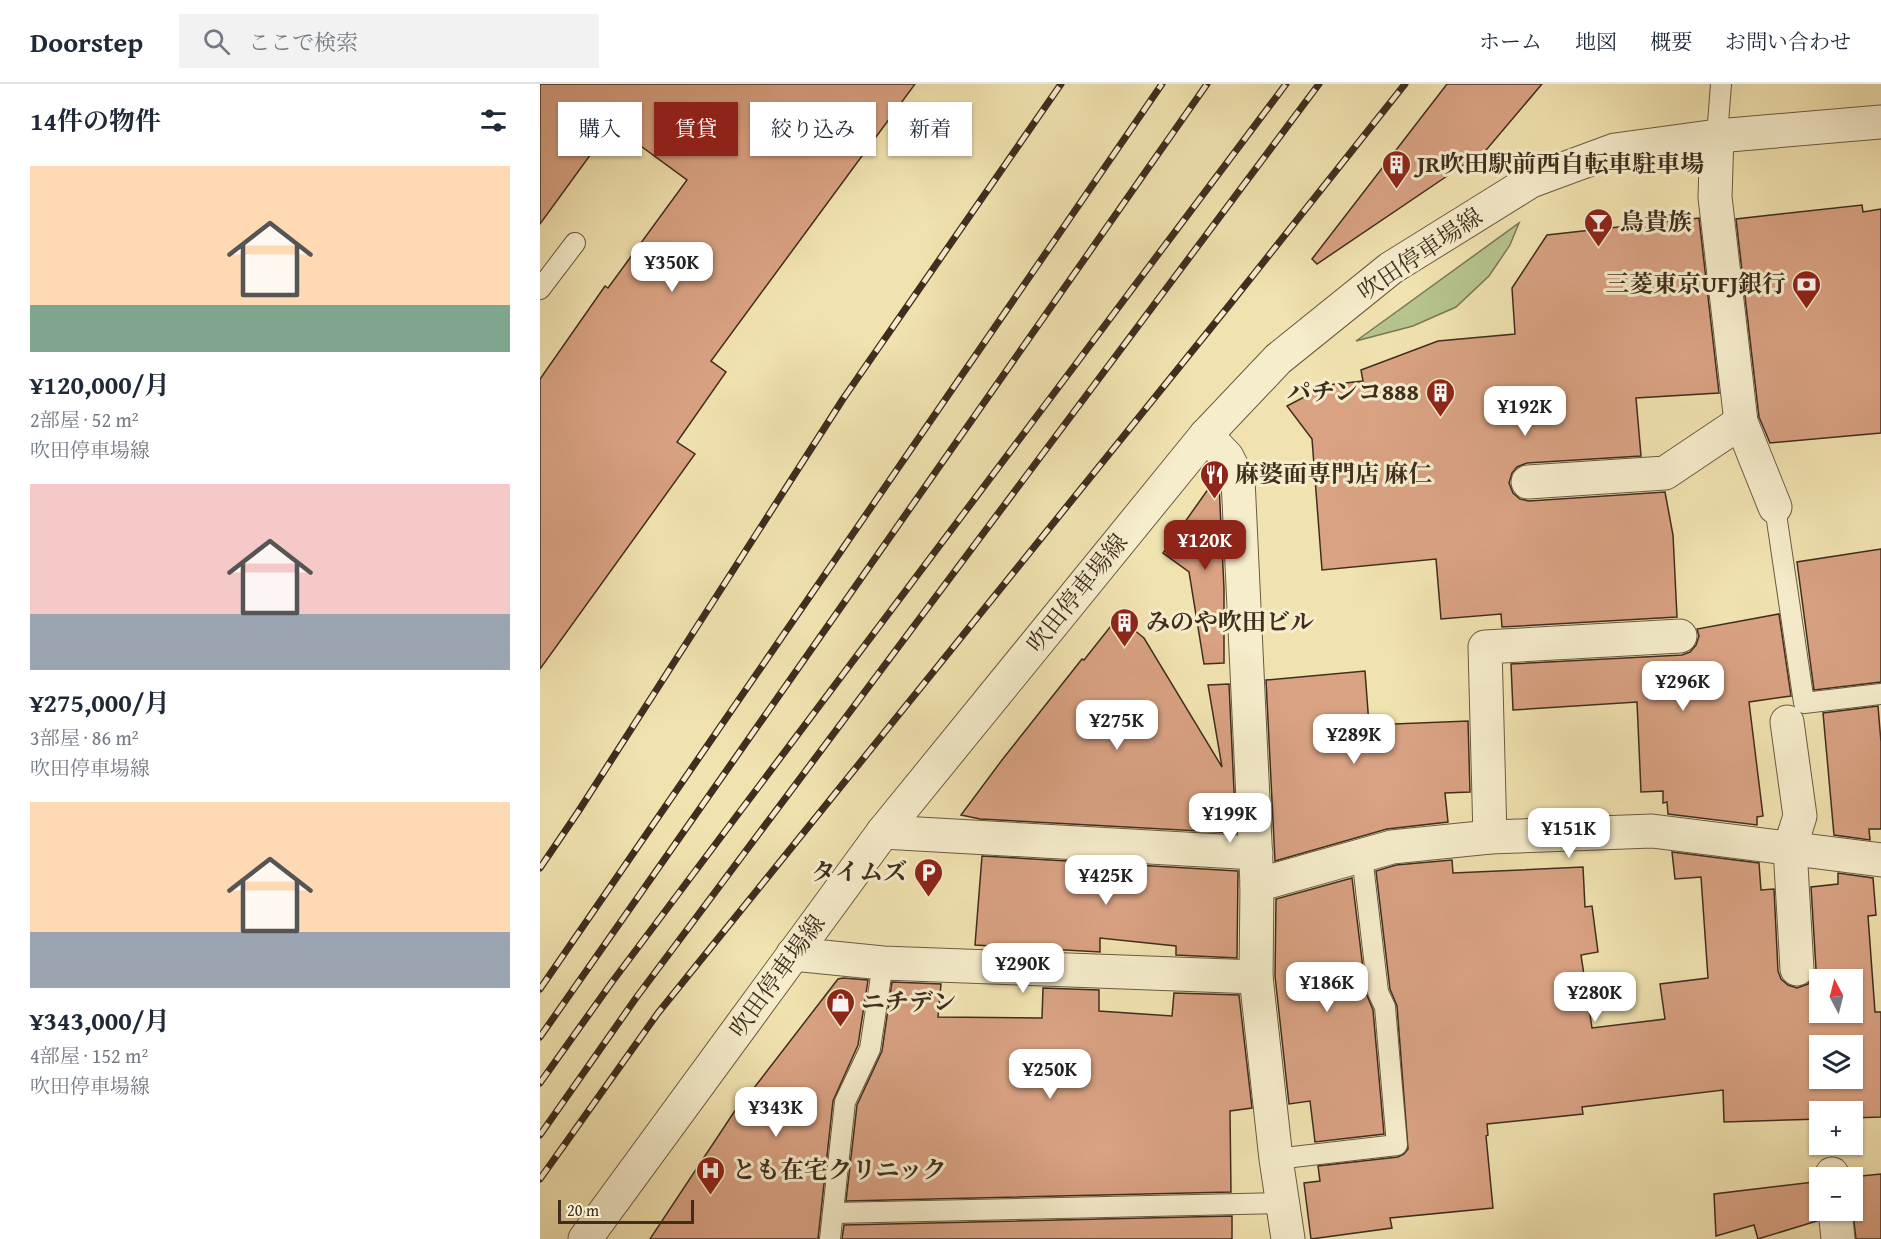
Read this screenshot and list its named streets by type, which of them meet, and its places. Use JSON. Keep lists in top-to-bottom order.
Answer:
{
  "streets": {
    "street": ["吹田停車場線"]
  },
  "places": {
    "building": ["JR吹田駅前西自転車駐車場", "パチンコ888", "みのや吹田ビル"],
    "bar": ["鳥貴族"],
    "bank": ["三菱東京UFJ銀行"],
    "restaurant": ["麻婆面専門店 麻仁"],
    "parking": ["タイムズ"],
    "shop": ["ニチデン"],
    "hospital": ["とも在宅クリニック"]
  },
  "scale_bar": "20 m",
  "north": "top",
  "page": {
    "header": "Doorstep",
    "search": "ここで検索",
    "nav": [
      "ホーム",
      "地図",
      "概要",
      "お問い合わせ"
    ],
    "heading": "14件の物件",
    "chip": [
      "購入",
      "賃貸",
      "絞り込み",
      "新着"
    ],
    "list": [
      {
        "name": "¥120,000/月",
        "note": "2部屋 · 52 m² · 吹田停車場線"
      },
      {
        "name": "¥275,000/月",
        "note": "3部屋 · 86 m² · 吹田停車場線"
      },
      {
        "name": "¥343,000/月",
        "note": "4部屋 · 152 m² · 吹田停車場線"
      }
    ],
    "price": [
      "¥350K",
      "¥192K",
      "¥120K",
      "¥296K",
      "¥275K",
      "¥289K",
      "¥199K",
      "¥151K",
      "¥425K",
      "¥290K",
      "¥186K",
      "¥280K",
      "¥250K",
      "¥343K"
    ],
    "map_buttons": ["+", "−"],
    "scale": "20 m"
  }
}
